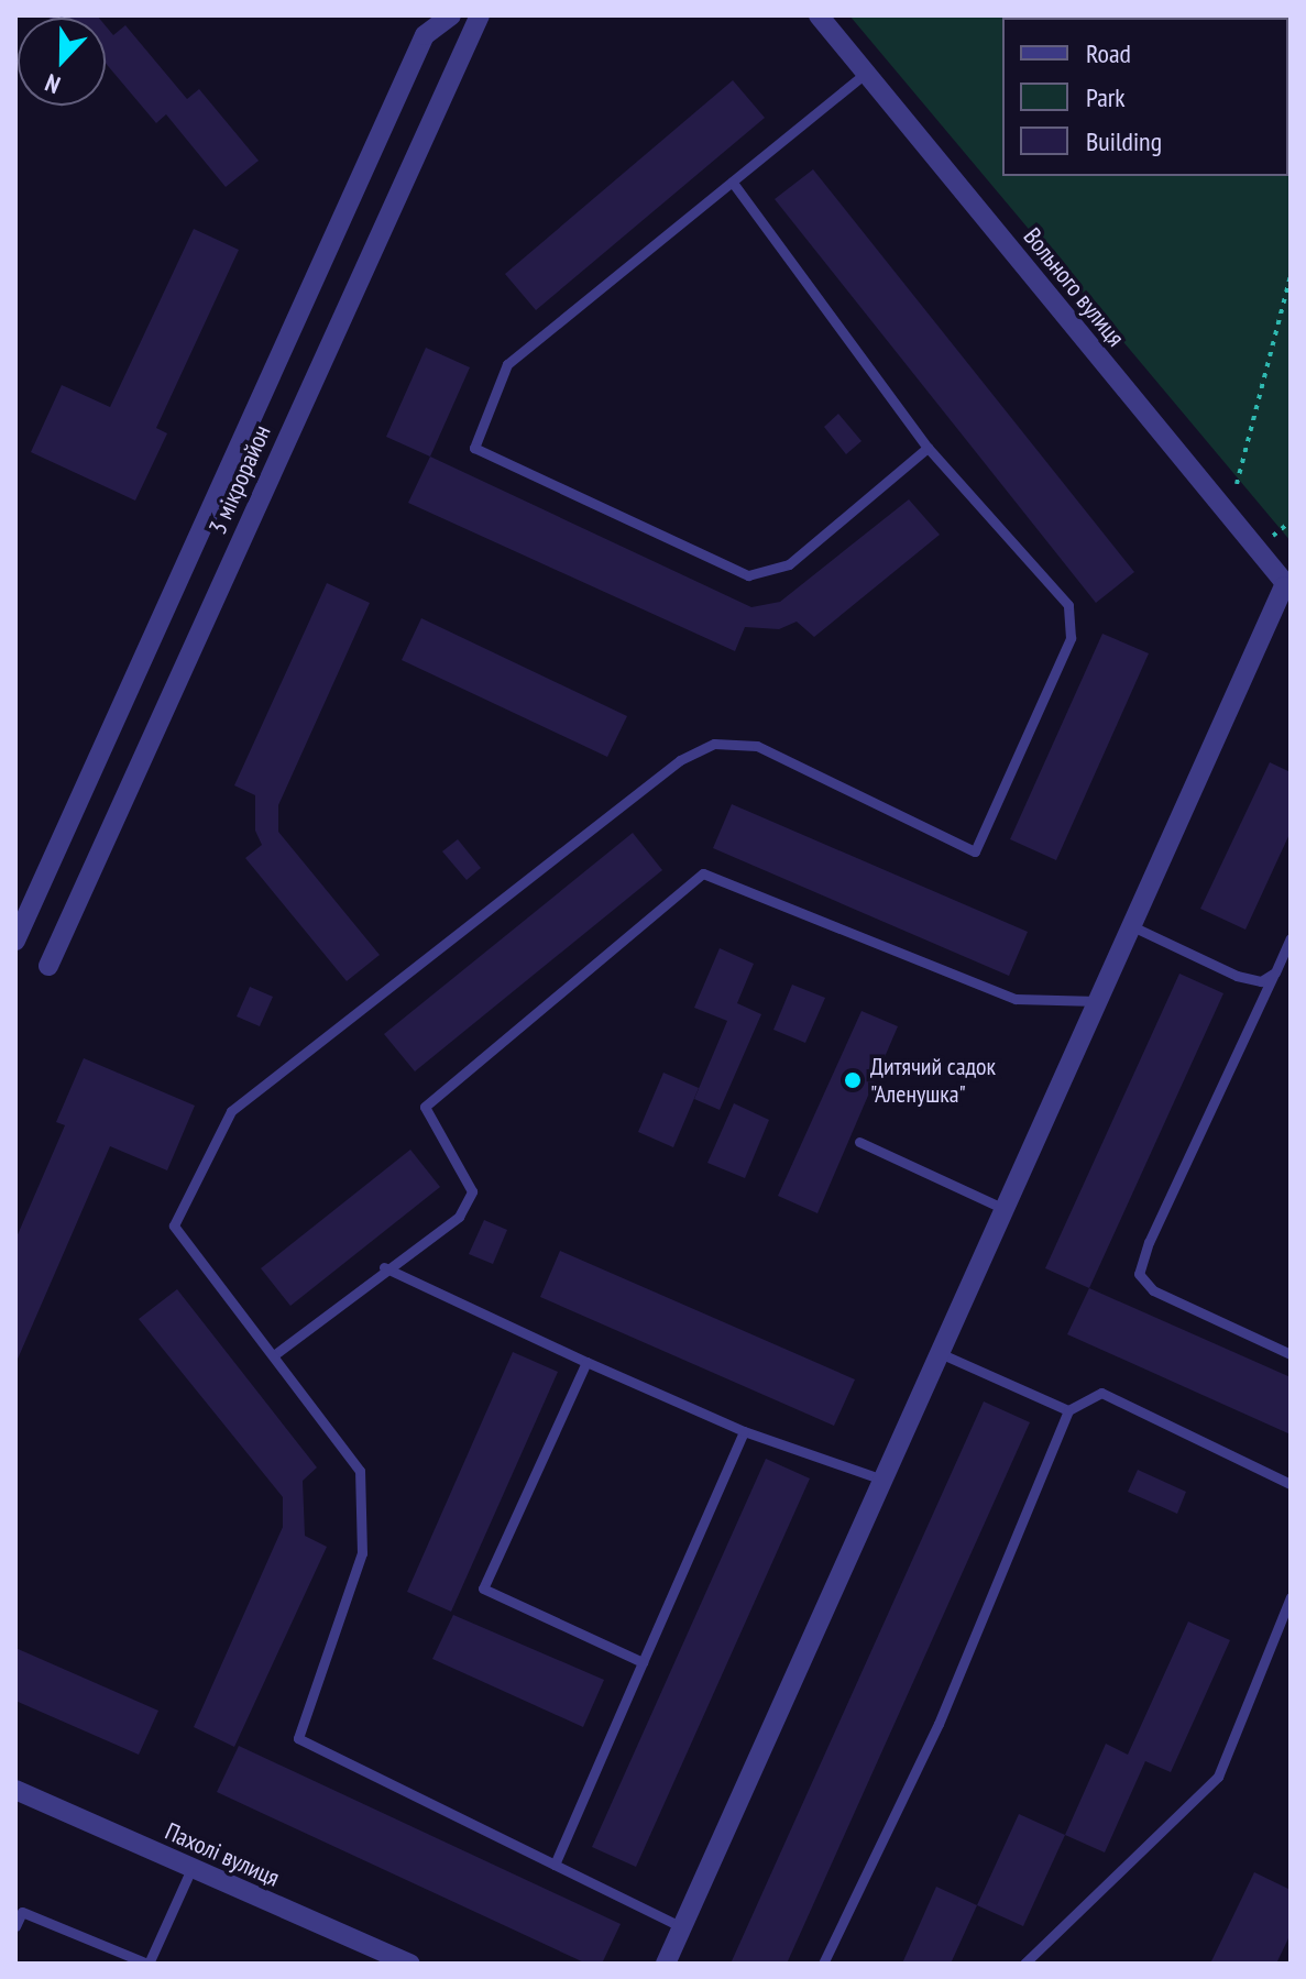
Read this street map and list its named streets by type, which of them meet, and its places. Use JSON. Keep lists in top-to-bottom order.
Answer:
{
  "streets": {
    "street": ["Вольного вулиця", "3 мікрорайон", "Пахолі вулиця"]
  },
  "places": ["Дитячий садок \"Аленушка\""],
  "legend": ["Road", "Park", "Building"],
  "north": "bottom"
}
